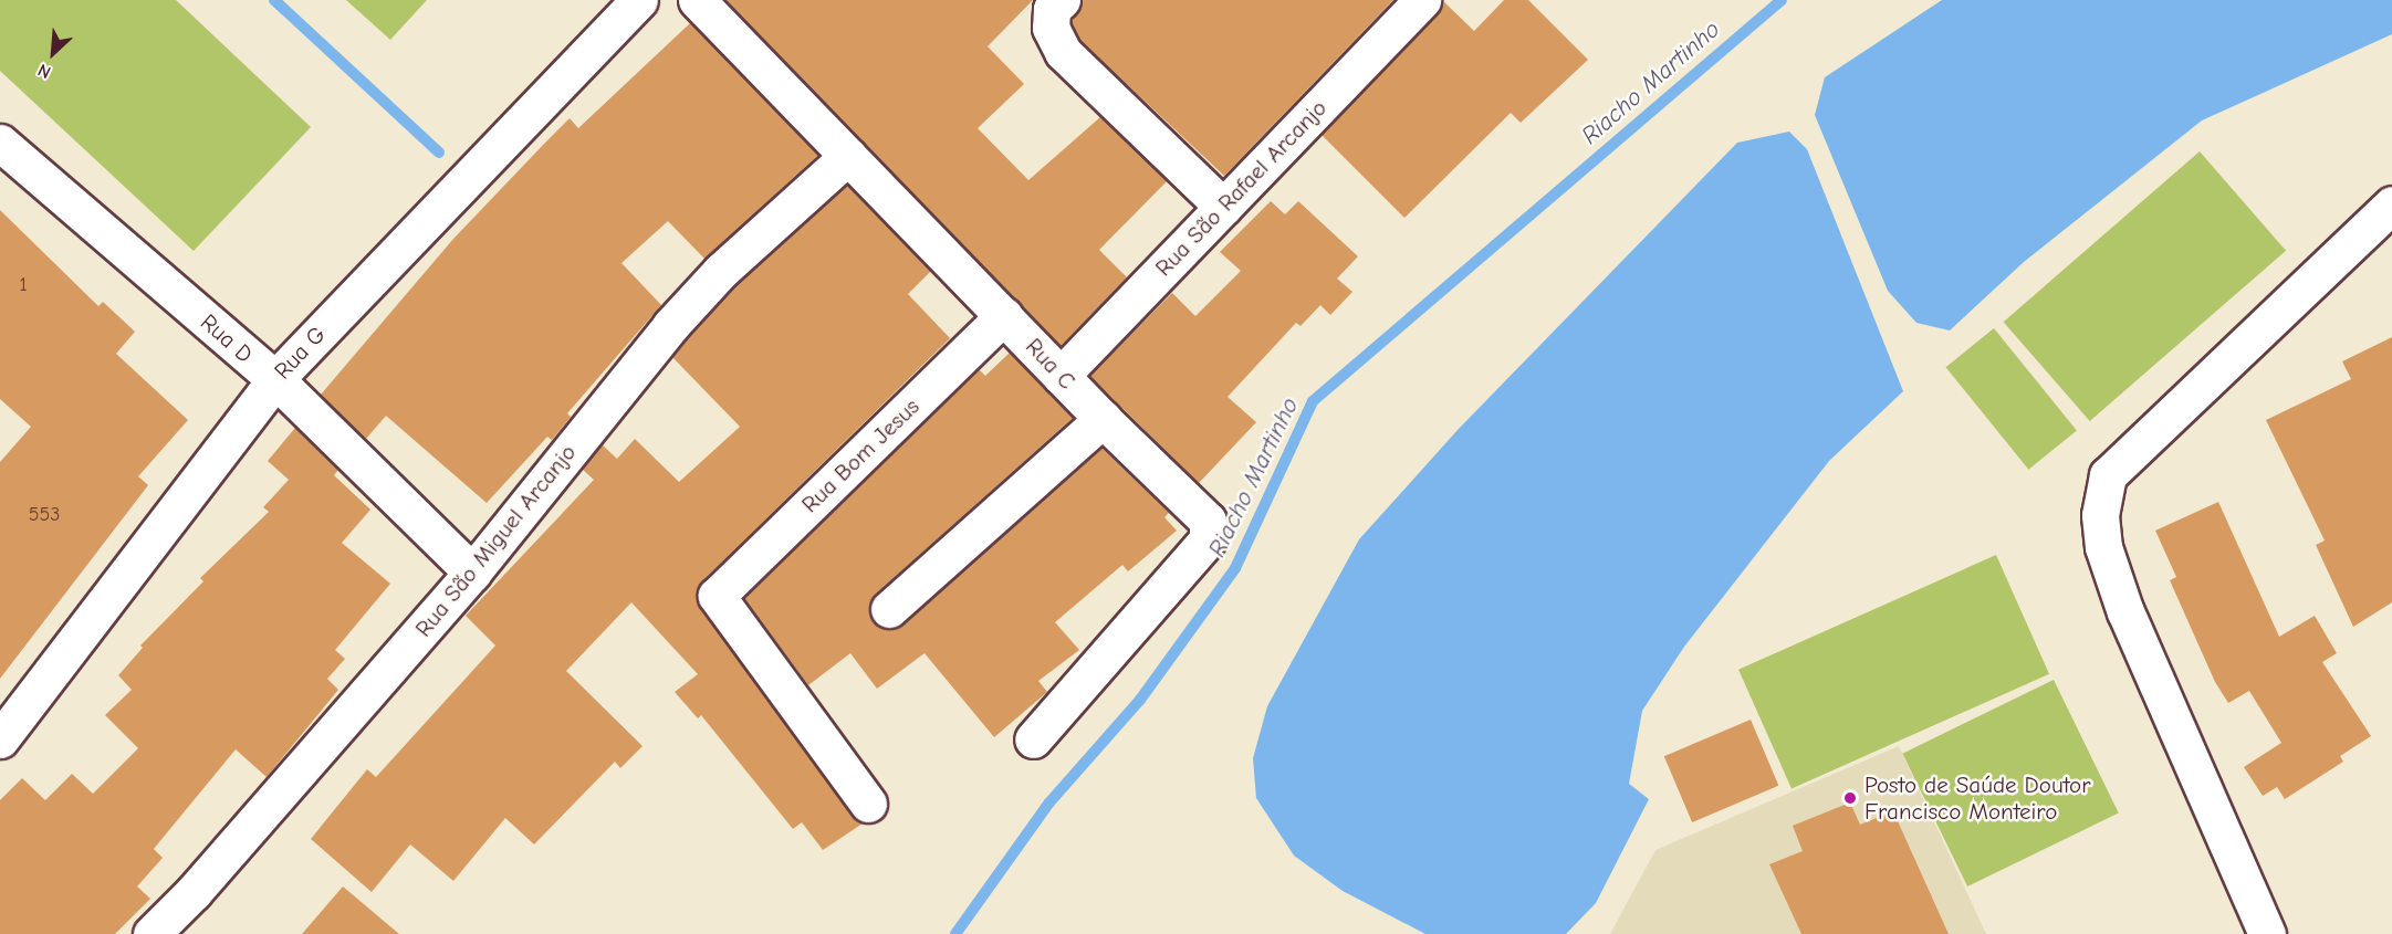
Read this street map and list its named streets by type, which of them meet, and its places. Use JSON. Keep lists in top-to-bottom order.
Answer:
{
  "streets": {
    "street": [
      "Rua São Rafael Arcanjo",
      "Rua D",
      "Rua G",
      "Rua C",
      "Rua Bom Jesus",
      "Rua São Miguel Arcanjo"
    ]
  },
  "crossings": [
    ["Rua São Rafael Arcanjo", "Rua C"],
    ["Rua D", "Rua G"],
    ["Rua D", "Rua São Miguel Arcanjo"],
    ["Rua C", "Rua Bom Jesus"],
    ["Rua C", "Rua São Miguel Arcanjo"]
  ],
  "water": ["Riacho Martinho"],
  "places": ["Posto de Saúde Doutor Francisco Monteiro"],
  "house_numbers": ["1", "553"],
  "north": "bottom left"
}
